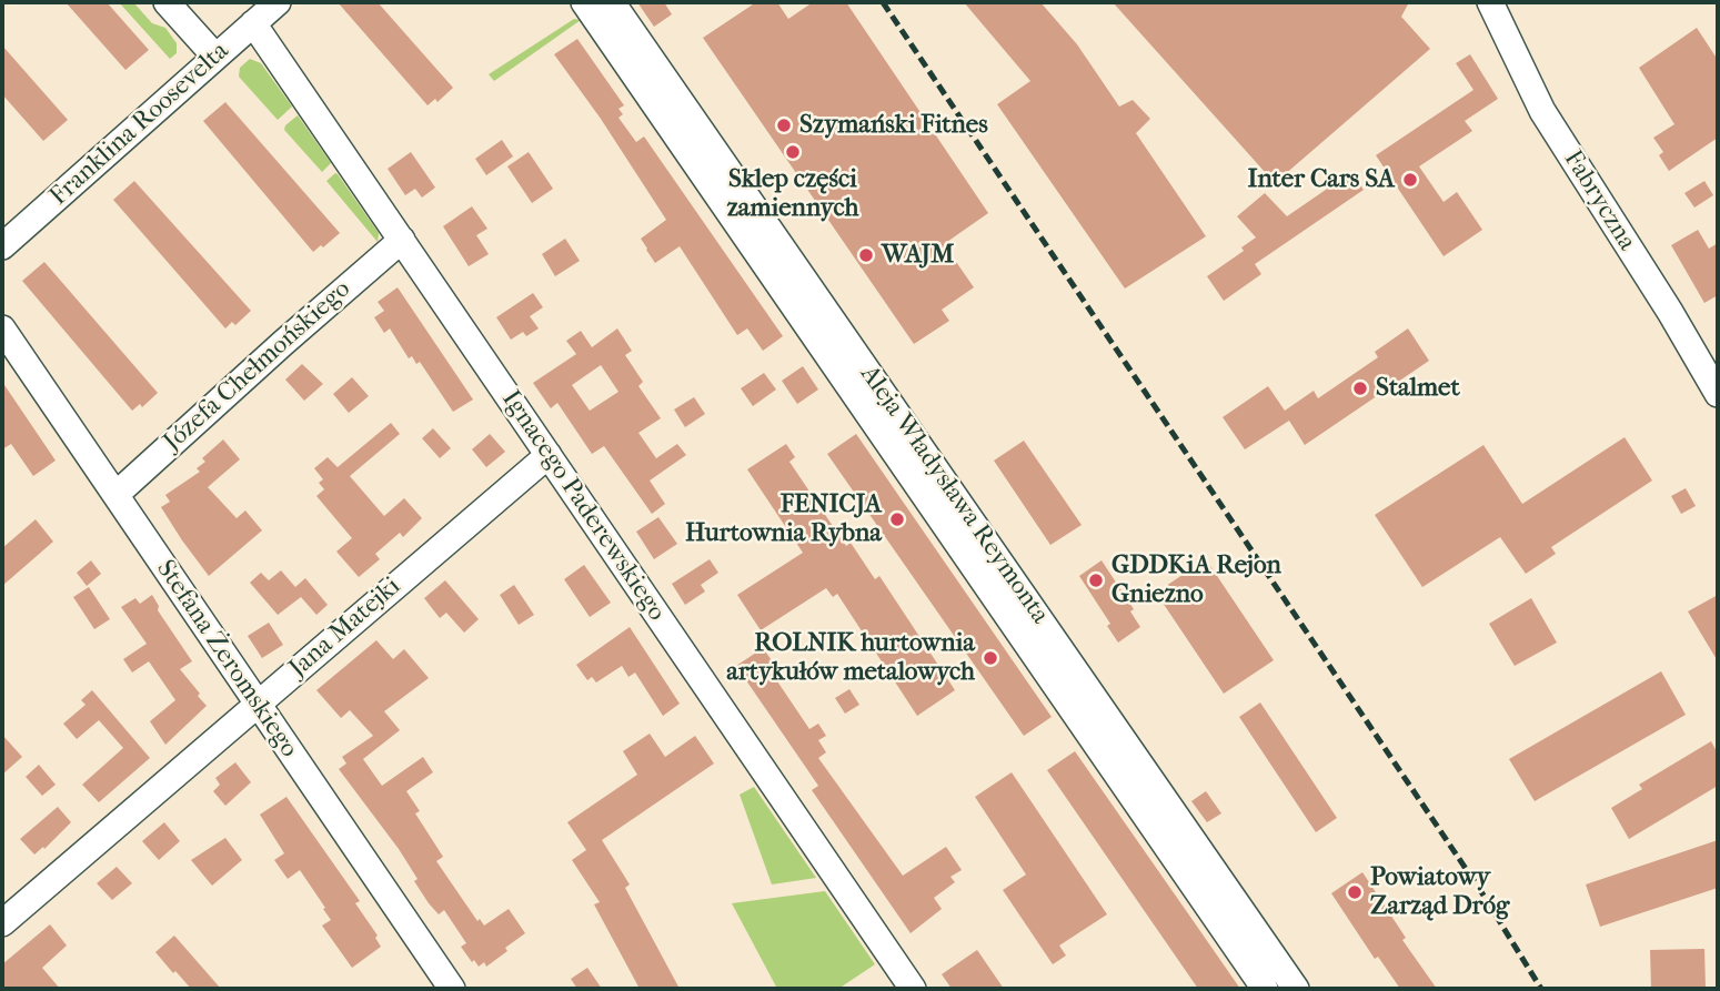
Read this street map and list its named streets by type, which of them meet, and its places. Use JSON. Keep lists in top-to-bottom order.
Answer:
{
  "streets": {
    "street": [
      "Franklina Roosevelta",
      "Fabryczna",
      "Józefa Chełmońskiego",
      "Aleja Władysława Reymonta",
      "Ignacego Paderewskiego",
      "Jana Matejki",
      "Stefana Żeromskiego"
    ]
  },
  "crossings": [
    ["Franklina Roosevelta", "Ignacego Paderewskiego"],
    ["Józefa Chełmońskiego", "Ignacego Paderewskiego"],
    ["Józefa Chełmońskiego", "Stefana Żeromskiego"],
    ["Ignacego Paderewskiego", "Jana Matejki"],
    ["Jana Matejki", "Stefana Żeromskiego"]
  ],
  "places": [
    "Szymański Fitnes",
    "Sklep części zamiennych",
    "Inter Cars SA",
    "WAJM",
    "Stalmet",
    "FENICJA Hurtownia Rybna",
    "GDDKiA Rejon Gniezno",
    "ROLNIK hurtownia artykułów metalowych",
    "Powiatowy Zarząd Dróg"
  ]
}
